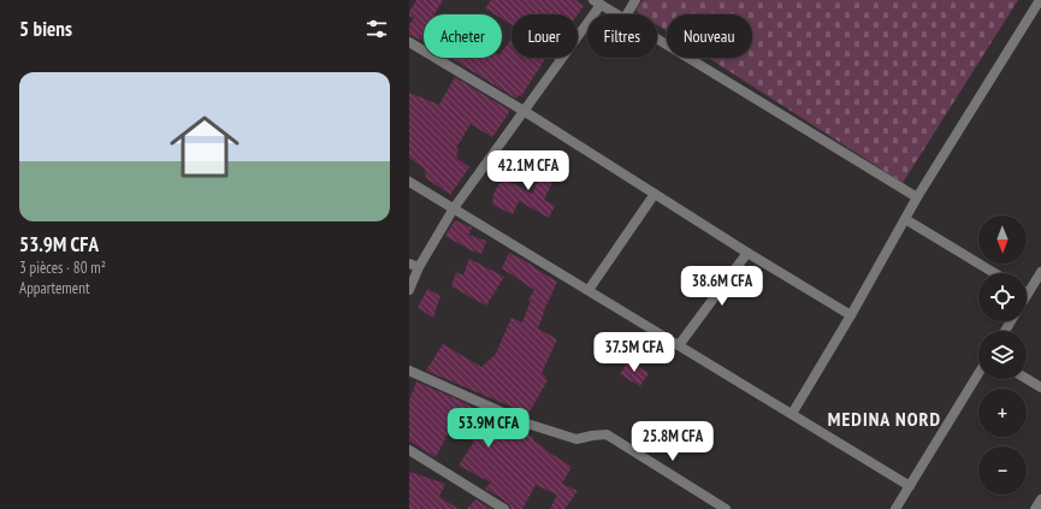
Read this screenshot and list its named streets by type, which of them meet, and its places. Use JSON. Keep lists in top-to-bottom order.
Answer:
{
  "districts": ["MEDINA NORD"],
  "north": "bottom",
  "page": {
    "heading": "5 biens",
    "chip": [
      "Acheter",
      "Louer",
      "Filtres",
      "Nouveau"
    ],
    "list": [
      {
        "name": "53.9M CFA",
        "note": "3 pièces · 80 m² · Appartement"
      }
    ],
    "price": [
      "42.1M CFA",
      "38.6M CFA",
      "37.5M CFA",
      "53.9M CFA",
      "25.8M CFA"
    ],
    "map_buttons": ["+", "−"]
  }
}
